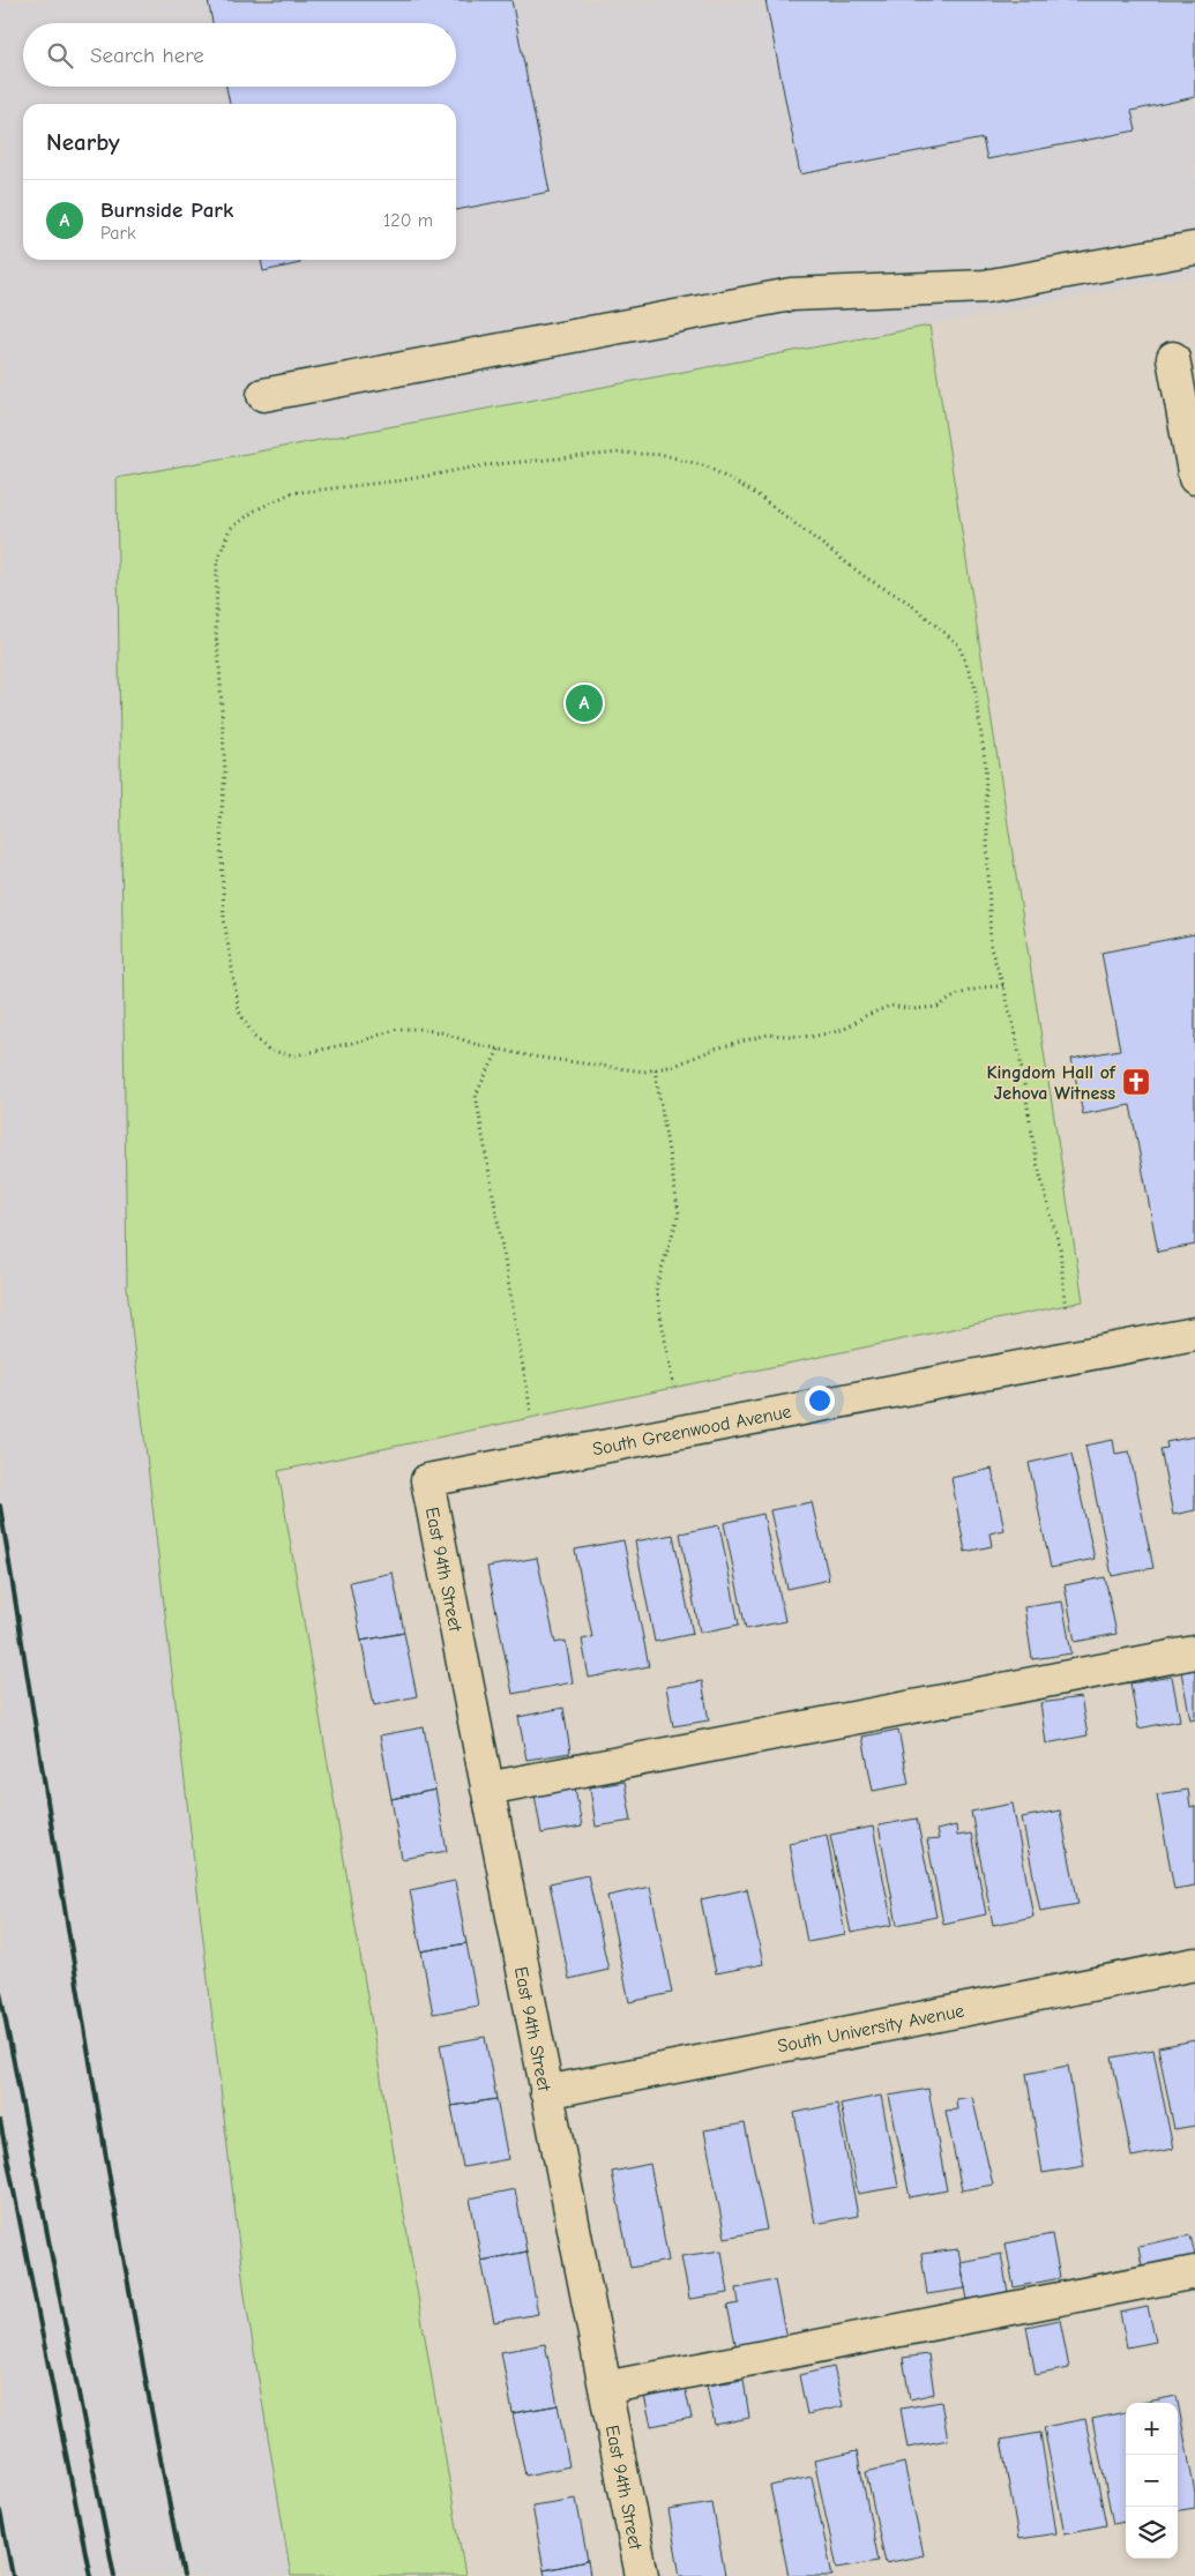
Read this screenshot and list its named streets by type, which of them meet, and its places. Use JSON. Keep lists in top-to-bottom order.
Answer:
{
  "streets": {
    "street": ["South Greenwood Avenue", "East 94th Street", "South University Avenue"]
  },
  "crossings": [
    ["South Greenwood Avenue", "East 94th Street"],
    ["East 94th Street", "South University Avenue"]
  ],
  "places": {
    "church": ["Kingdom Hall of Jehova Witness"]
  },
  "page": {
    "search": "Search here",
    "heading": "Nearby",
    "list": [
      {
        "mark": "A",
        "name": "Burnside Park",
        "note": "Park",
        "value": "120 m"
      }
    ],
    "pins": "A",
    "map_buttons": ["+", "−"]
  }
}
